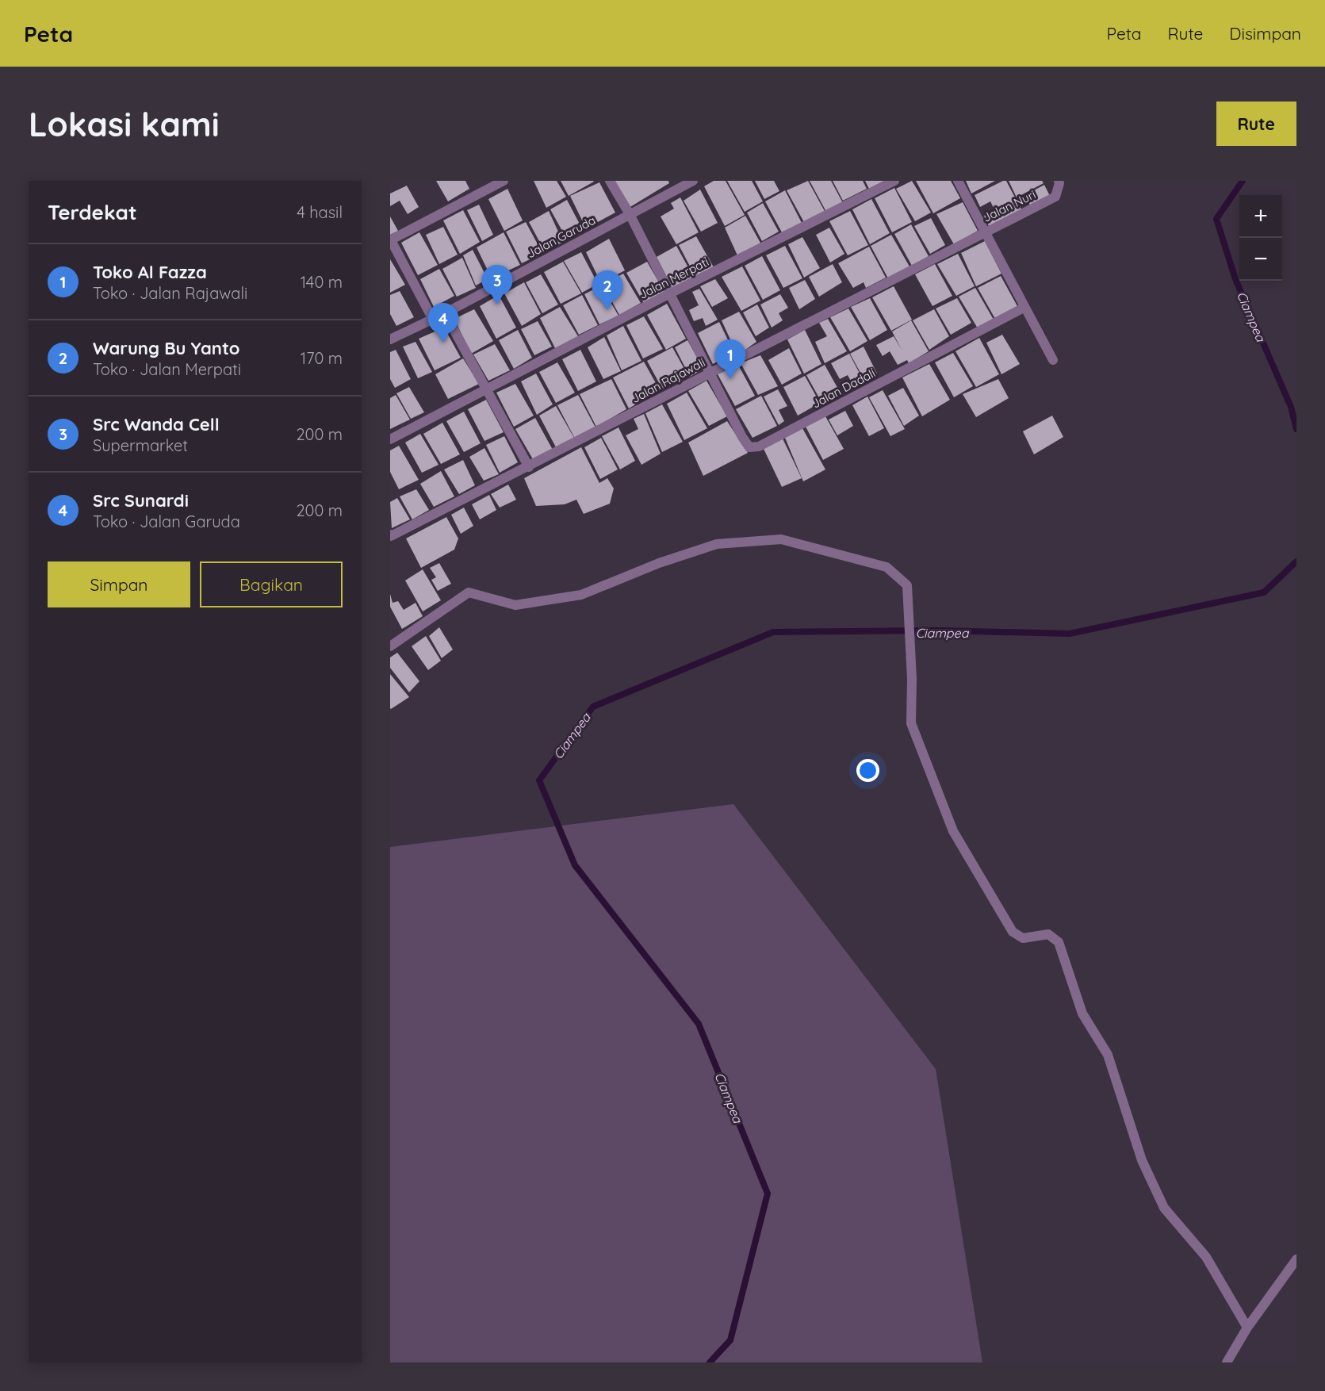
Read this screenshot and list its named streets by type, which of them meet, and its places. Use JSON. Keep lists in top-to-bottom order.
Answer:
{
  "streets": {
    "street": [
      "Jalan Nuri",
      "Jalan Garuda",
      "Jalan Merpati",
      "Jalan Rajawali",
      "Jalan Dadali"
    ]
  },
  "crossings": [
    ["Jalan Nuri", "Jalan Rajawali"],
    ["Jalan Rajawali", "Jalan Dadali"]
  ],
  "water": ["Ciampea"],
  "page": {
    "header": "Peta",
    "nav": ["Peta", "Rute", "Disimpan"],
    "buttons": [
      "Rute",
      ["Simpan", "Bagikan"]
    ],
    "title": "Lokasi kami",
    "heading": ["Terdekat", "4 hasil"],
    "map_buttons": ["+", "−"],
    "list": [
      {
        "mark": "1",
        "name": "Toko Al Fazza",
        "note": "Toko · Jalan Rajawali",
        "value": "140 m"
      },
      {
        "mark": "2",
        "name": "Warung Bu Yanto",
        "note": "Toko · Jalan Merpati",
        "value": "170 m"
      },
      {
        "mark": "3",
        "name": "Src Wanda Cell",
        "note": "Supermarket",
        "value": "200 m"
      },
      {
        "mark": "4",
        "name": "Src Sunardi",
        "note": "Toko · Jalan Garuda",
        "value": "200 m"
      }
    ],
    "pins": [
      "3",
      "2",
      "4",
      "1"
    ]
  }
}
